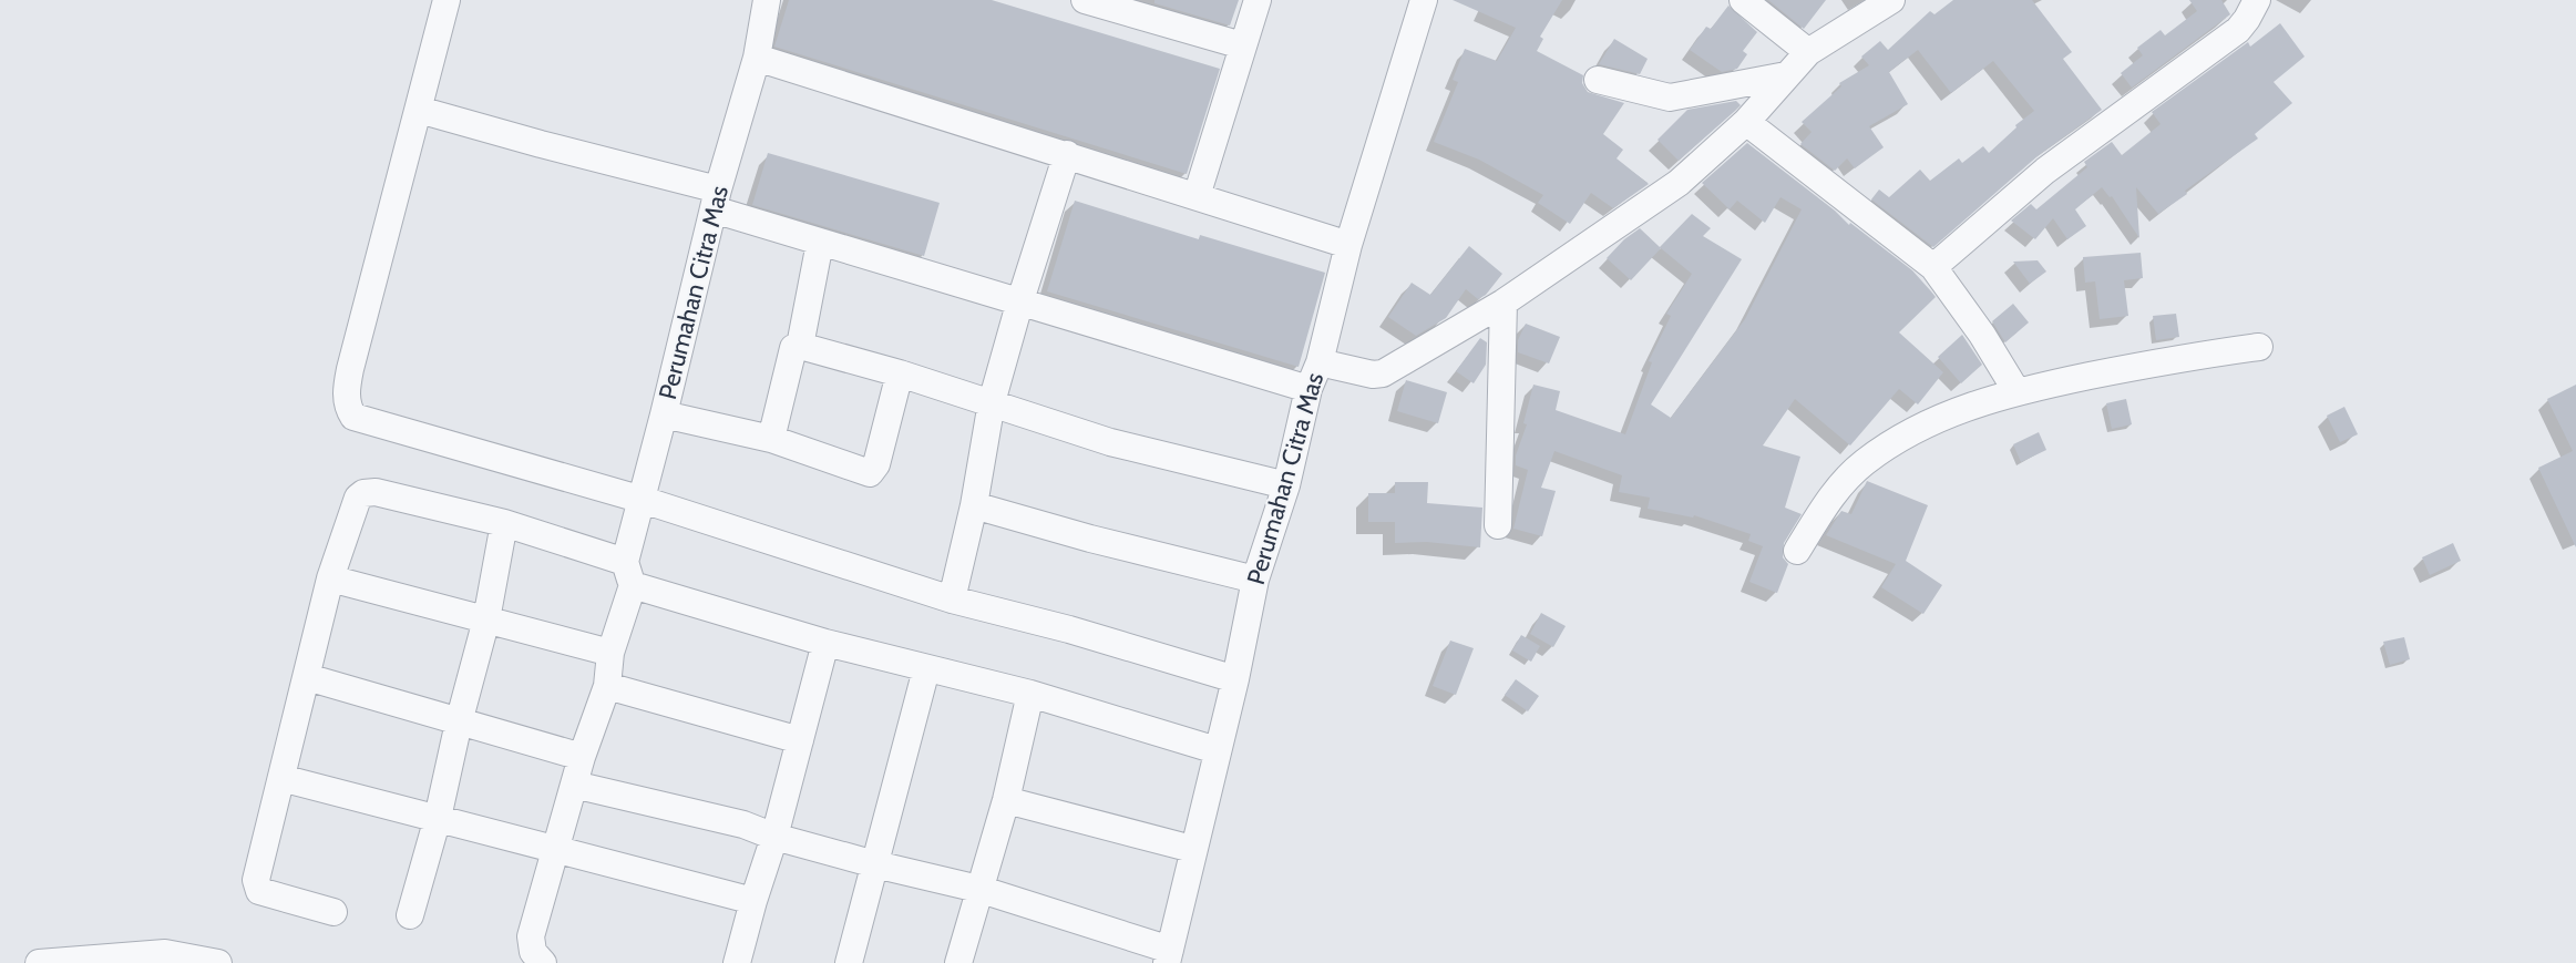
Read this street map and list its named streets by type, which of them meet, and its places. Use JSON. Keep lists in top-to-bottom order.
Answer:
{
  "streets": {
    "street": ["Perumahan Citra Mas"]
  }
}
